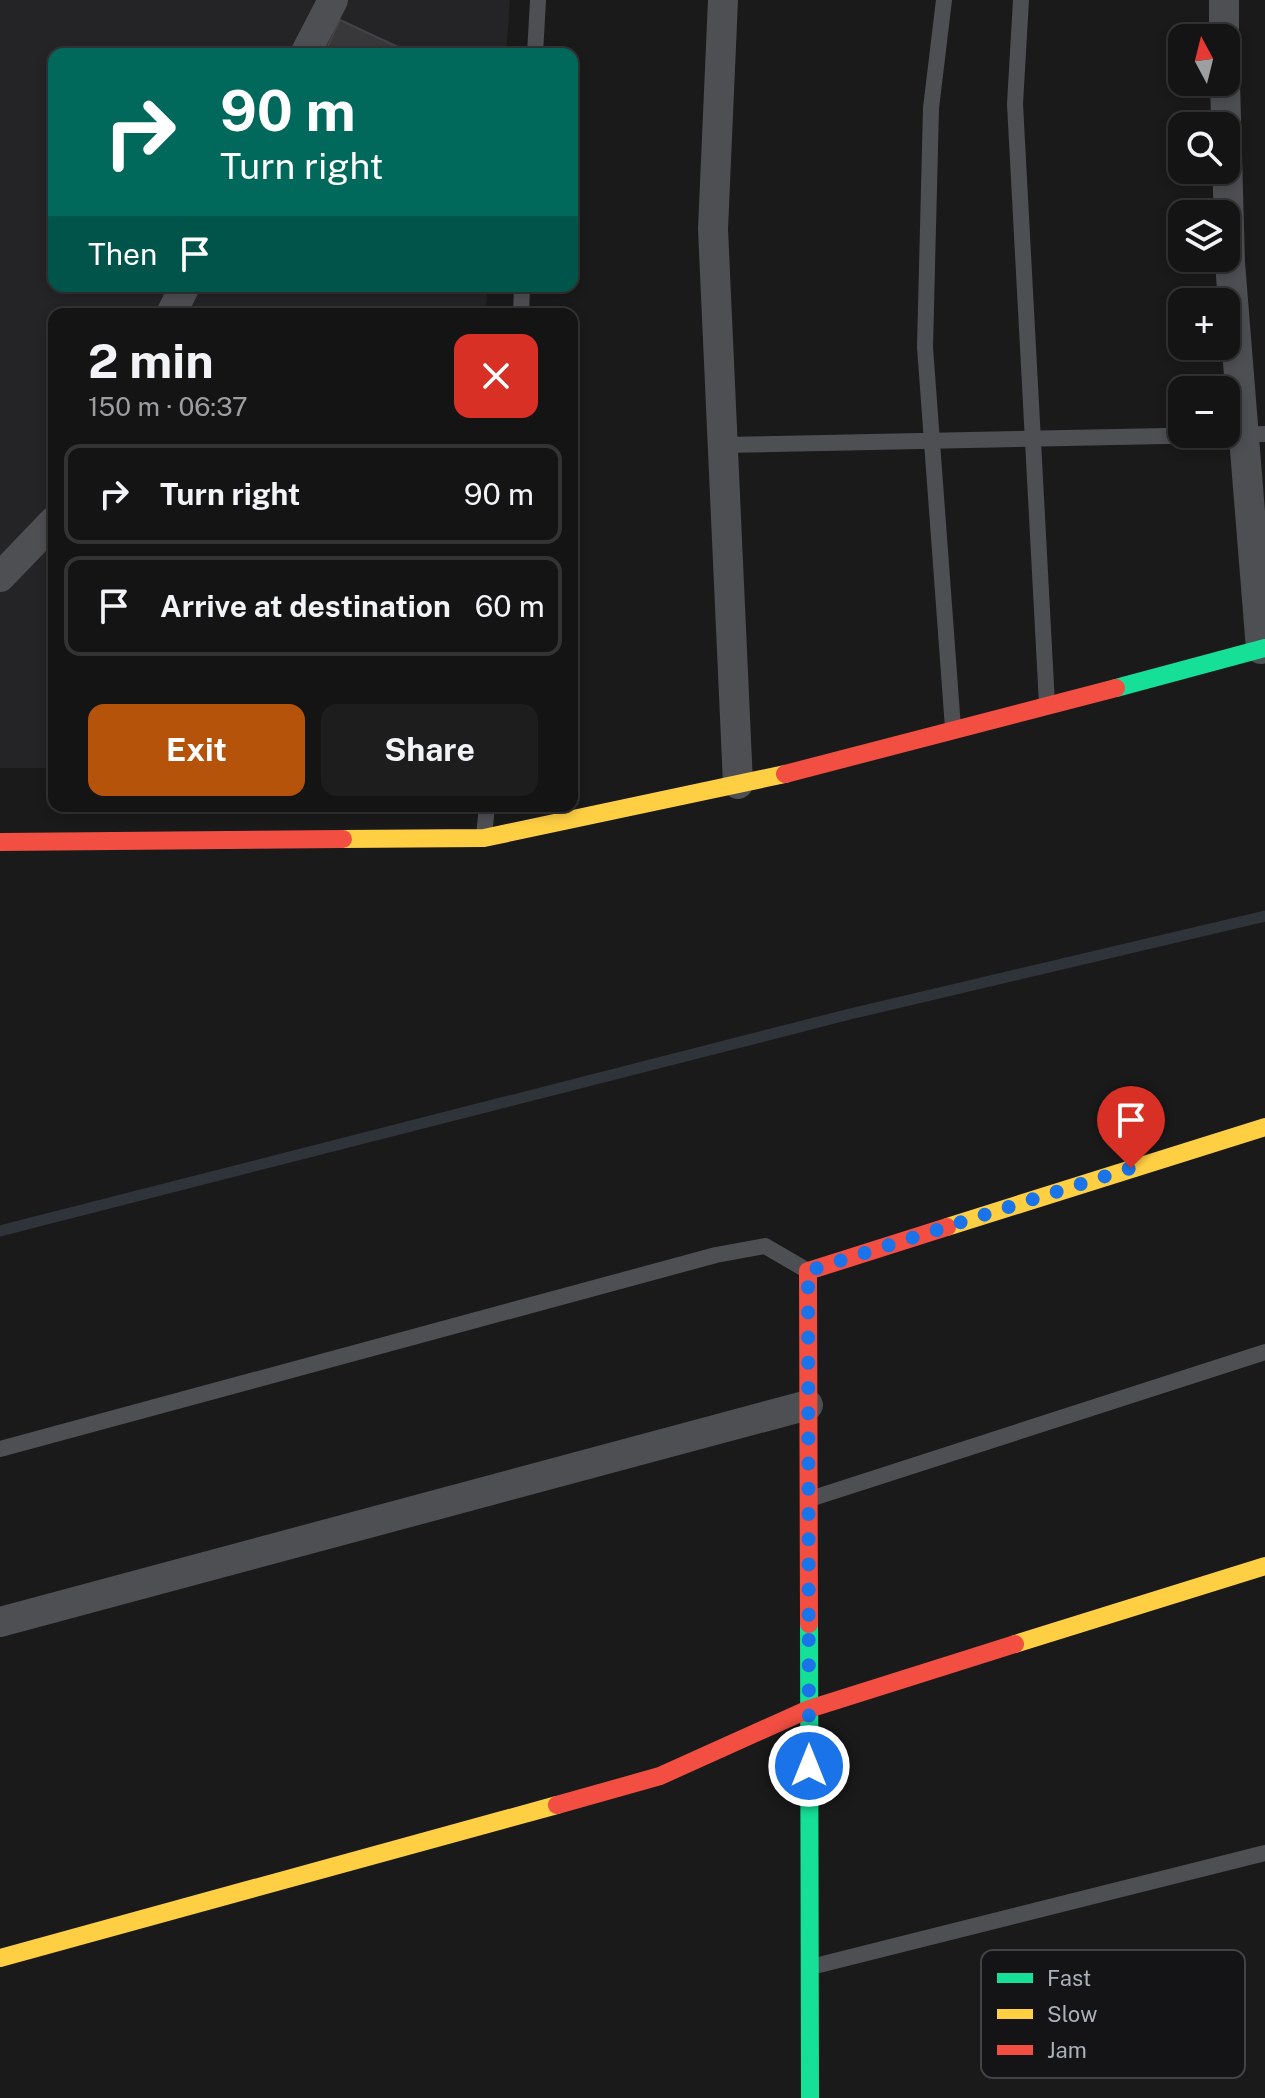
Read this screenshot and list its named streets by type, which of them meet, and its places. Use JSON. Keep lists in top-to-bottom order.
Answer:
{
  "legend": ["Fast", "Slow", "Jam"],
  "north": "top",
  "page": {
    "map_buttons": ["+", "−"],
    "turn": ["90 m", "Turn right"],
    "then": "Then",
    "heading": ["2 min", "150 m · 06:37"],
    "list": [
      {
        "name": "Turn right",
        "value": "90 m"
      },
      {
        "name": "Arrive at destination",
        "value": "60 m"
      }
    ],
    "buttons": ["Exit", "Share"]
  }
}
